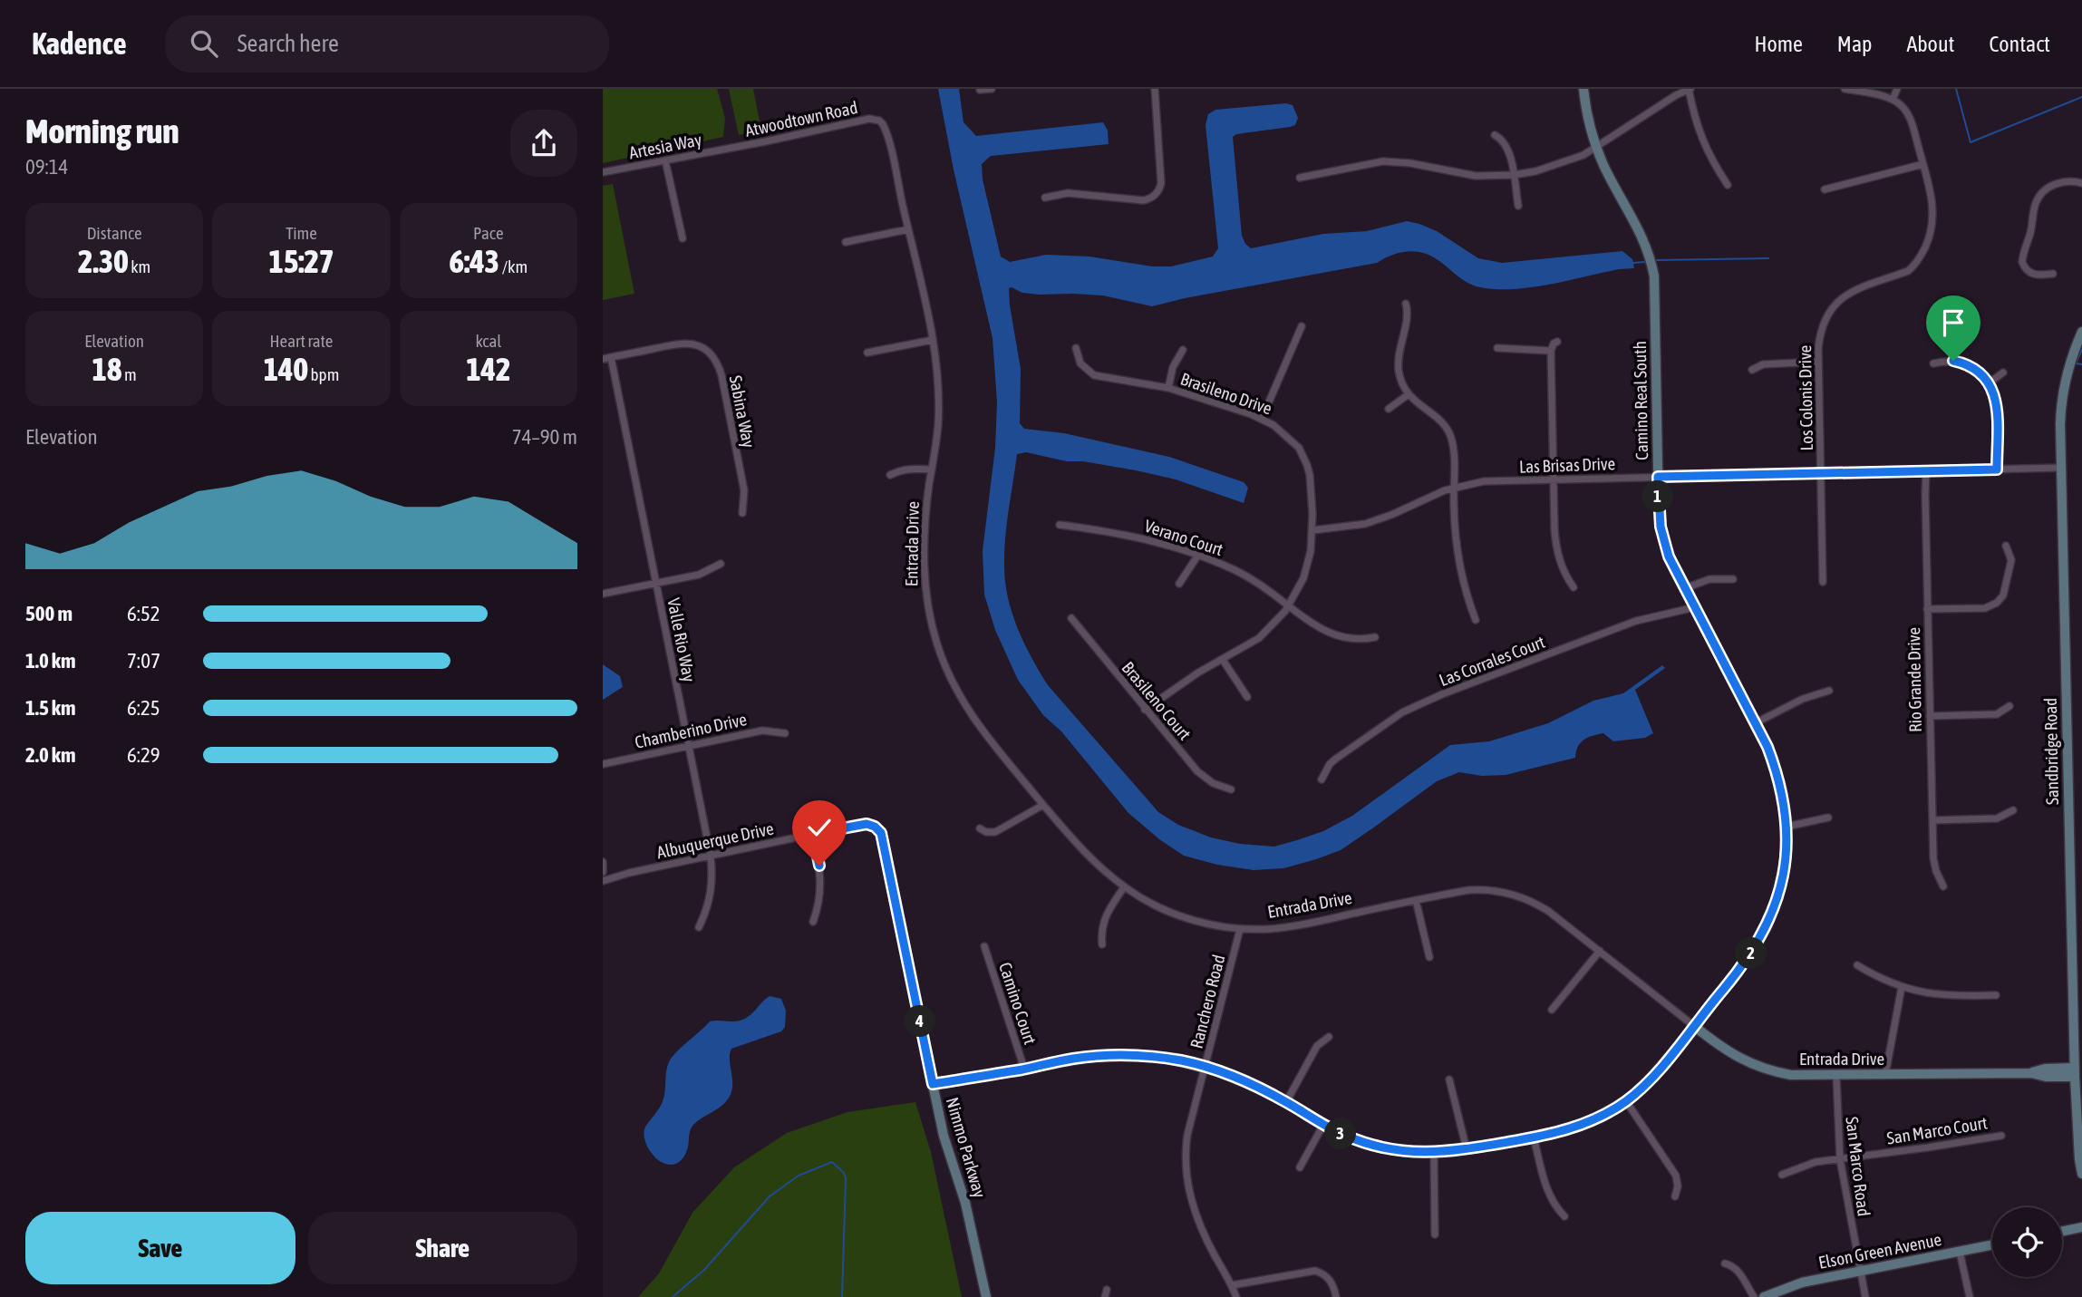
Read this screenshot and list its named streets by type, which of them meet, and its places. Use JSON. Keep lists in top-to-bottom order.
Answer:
{
  "streets": {
    "street": [
      "Atwoodtown Road",
      "Artesia Way",
      "Brasileno Drive",
      "Los Colonis Drive",
      "Camino Real South",
      "Sabina Way",
      "Las Brisas Drive",
      "Verano Court",
      "Entrada Drive",
      "Valle Rio Way",
      "Las Corrales Court",
      "Rio Grande Drive",
      "Brasileno Court",
      "Chamberino Drive",
      "Sandbridge Road",
      "Albuquerque Drive",
      "Ranchero Road",
      "Camino Court",
      "San Marco Court",
      "Nimmo Parkway",
      "San Marco Road",
      "Elson Green Avenue"
    ]
  },
  "crossings": [
    ["Atwoodtown Road", "Artesia Way"],
    ["Atwoodtown Road", "Entrada Drive"],
    ["Brasileno Drive", "Las Brisas Drive"],
    ["Brasileno Drive", "Verano Court"],
    ["Brasileno Drive", "Brasileno Court"],
    ["Los Colonis Drive", "Las Brisas Drive"],
    ["Camino Real South", "Las Brisas Drive"],
    ["Camino Real South", "Entrada Drive"],
    ["Camino Real South", "Las Corrales Court"],
    ["Camino Real South", "Ranchero Road"],
    ["Camino Real South", "Camino Court"],
    ["Camino Real South", "Nimmo Parkway"],
    ["Sabina Way", "Valle Rio Way"],
    ["Las Brisas Drive", "Rio Grande Drive"],
    ["Las Brisas Drive", "Sandbridge Road"],
    ["Entrada Drive", "Sandbridge Road"],
    ["Entrada Drive", "Ranchero Road"],
    ["Entrada Drive", "San Marco Road"],
    ["Valle Rio Way", "Chamberino Drive"],
    ["Valle Rio Way", "Albuquerque Drive"],
    ["Albuquerque Drive", "Nimmo Parkway"],
    ["San Marco Court", "San Marco Road"],
    ["San Marco Road", "Elson Green Avenue"]
  ],
  "page": {
    "header": "Kadence",
    "search": "Search here",
    "nav": [
      "Home",
      "Map",
      "About",
      "Contact"
    ],
    "heading": ["Morning run", "09:14"],
    "stats": [
      ["Distance", "2.30 km"],
      ["Time", "15:27"],
      ["Pace", "6:43 /km"],
      ["Elevation", "18 m"],
      ["Heart rate", "140 bpm"],
      ["kcal", "142"]
    ],
    "chart": ["Elevation", "74–90 m"],
    "pins": [
      "1",
      "2",
      "4",
      "3"
    ],
    "list": [
      {
        "name": "500 m",
        "note": "6:52"
      },
      {
        "name": "1.0 km",
        "note": "7:07"
      },
      {
        "name": "1.5 km",
        "note": "6:25"
      },
      {
        "name": "2.0 km",
        "note": "6:29"
      }
    ],
    "buttons": ["Save", "Share"]
  }
}
